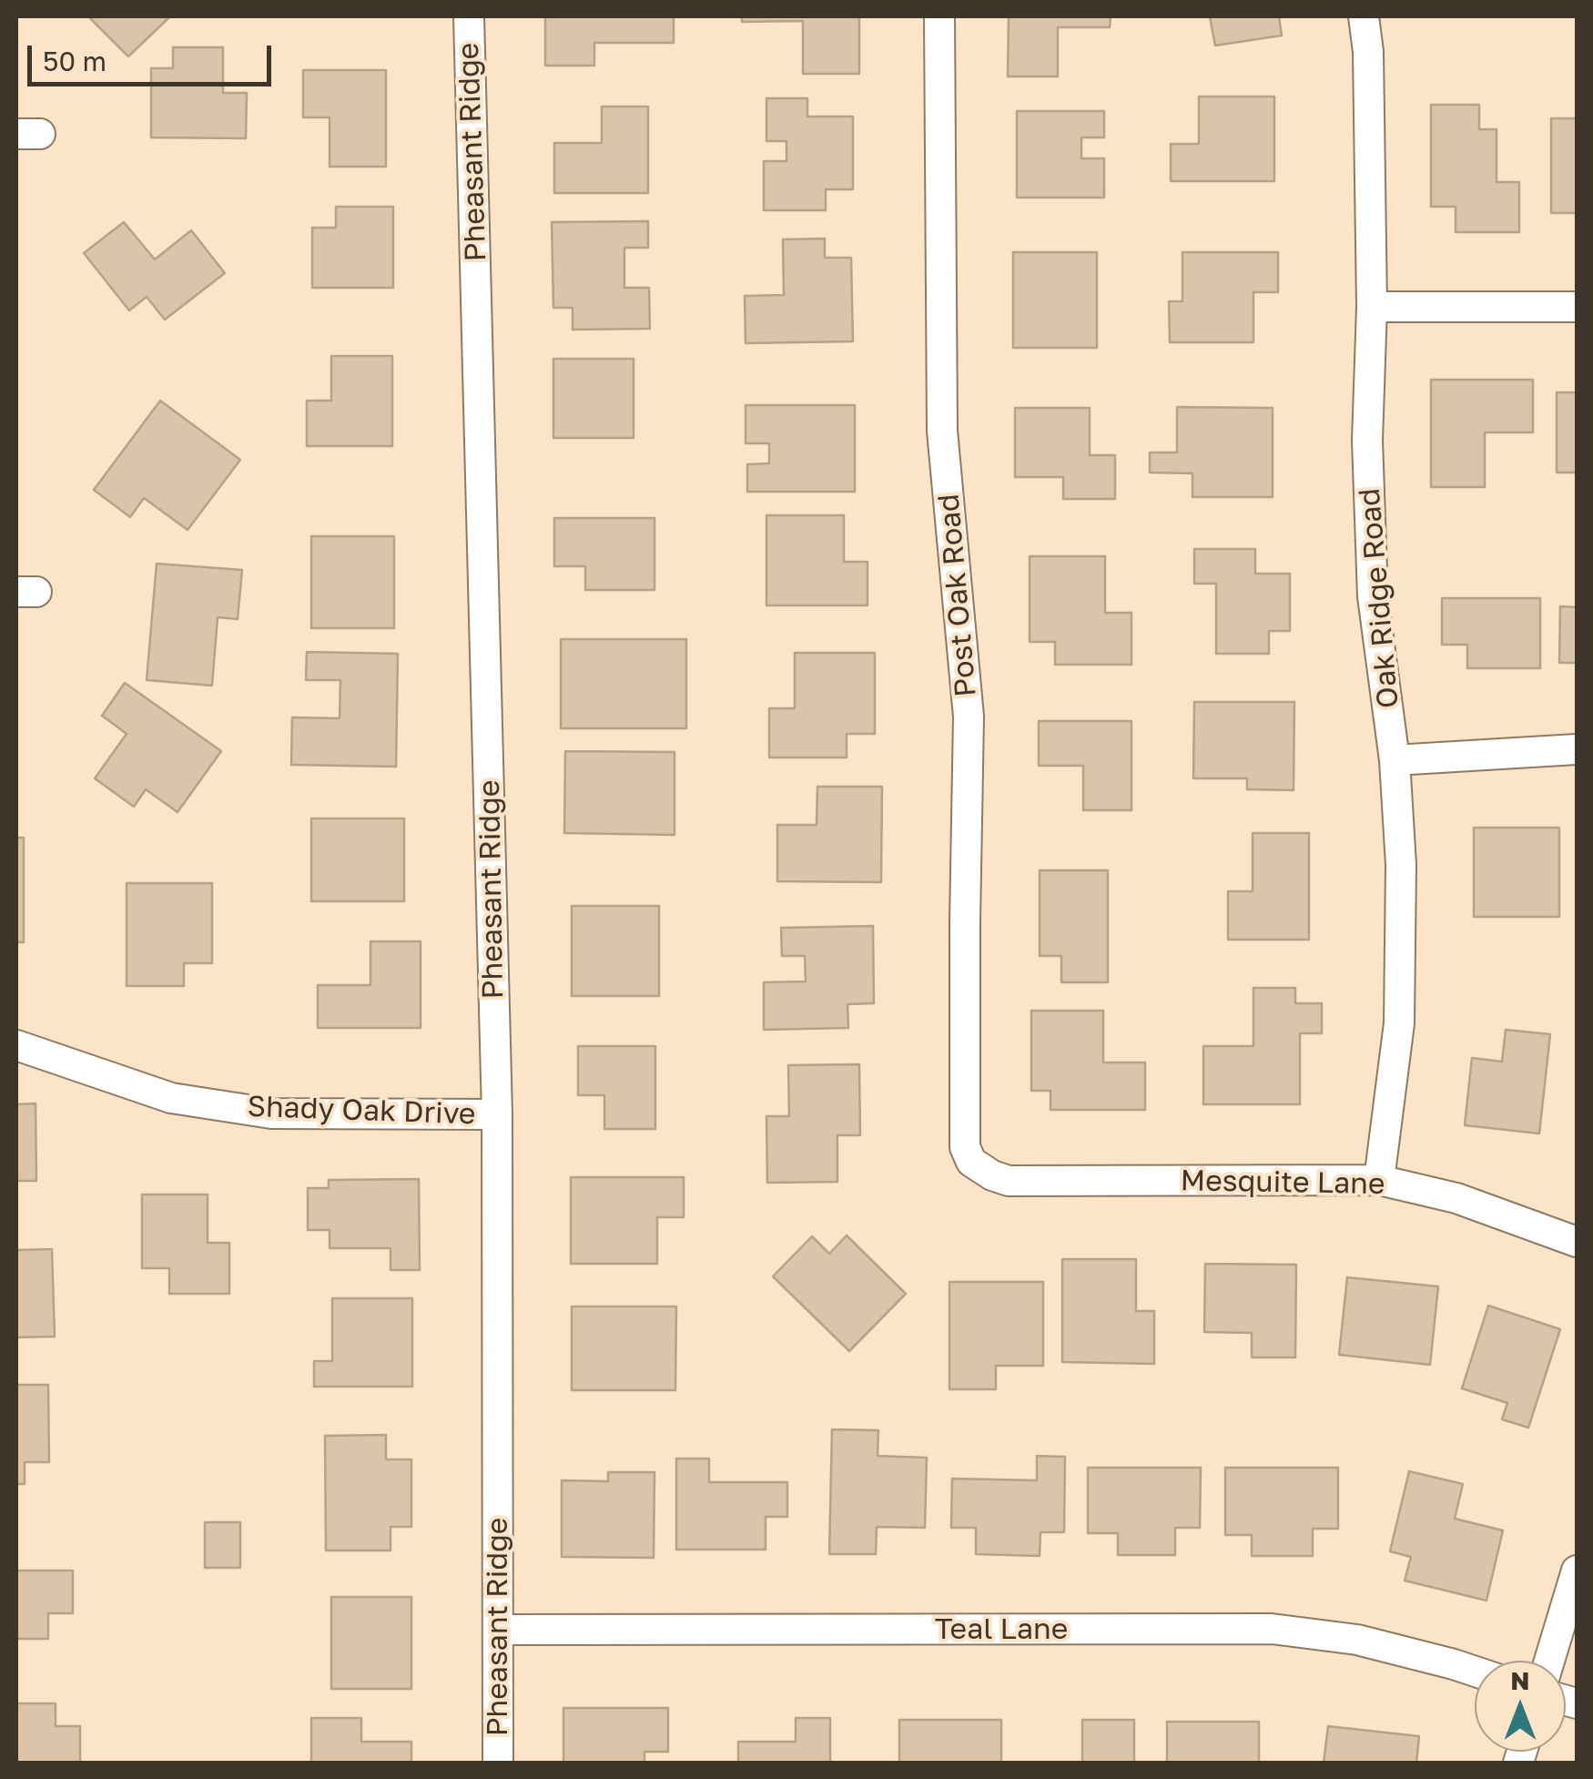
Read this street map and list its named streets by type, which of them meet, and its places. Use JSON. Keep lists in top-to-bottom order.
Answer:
{
  "streets": {
    "street": [
      "Pheasant Ridge",
      "Post Oak Road",
      "Oak Ridge Road",
      "Shady Oak Drive",
      "Mesquite Lane",
      "Teal Lane"
    ]
  },
  "crossings": [
    ["Pheasant Ridge", "Shady Oak Drive"],
    ["Pheasant Ridge", "Teal Lane"],
    ["Post Oak Road", "Mesquite Lane"],
    ["Oak Ridge Road", "Mesquite Lane"]
  ],
  "scale_bar": "50 m",
  "north": "top"
}
